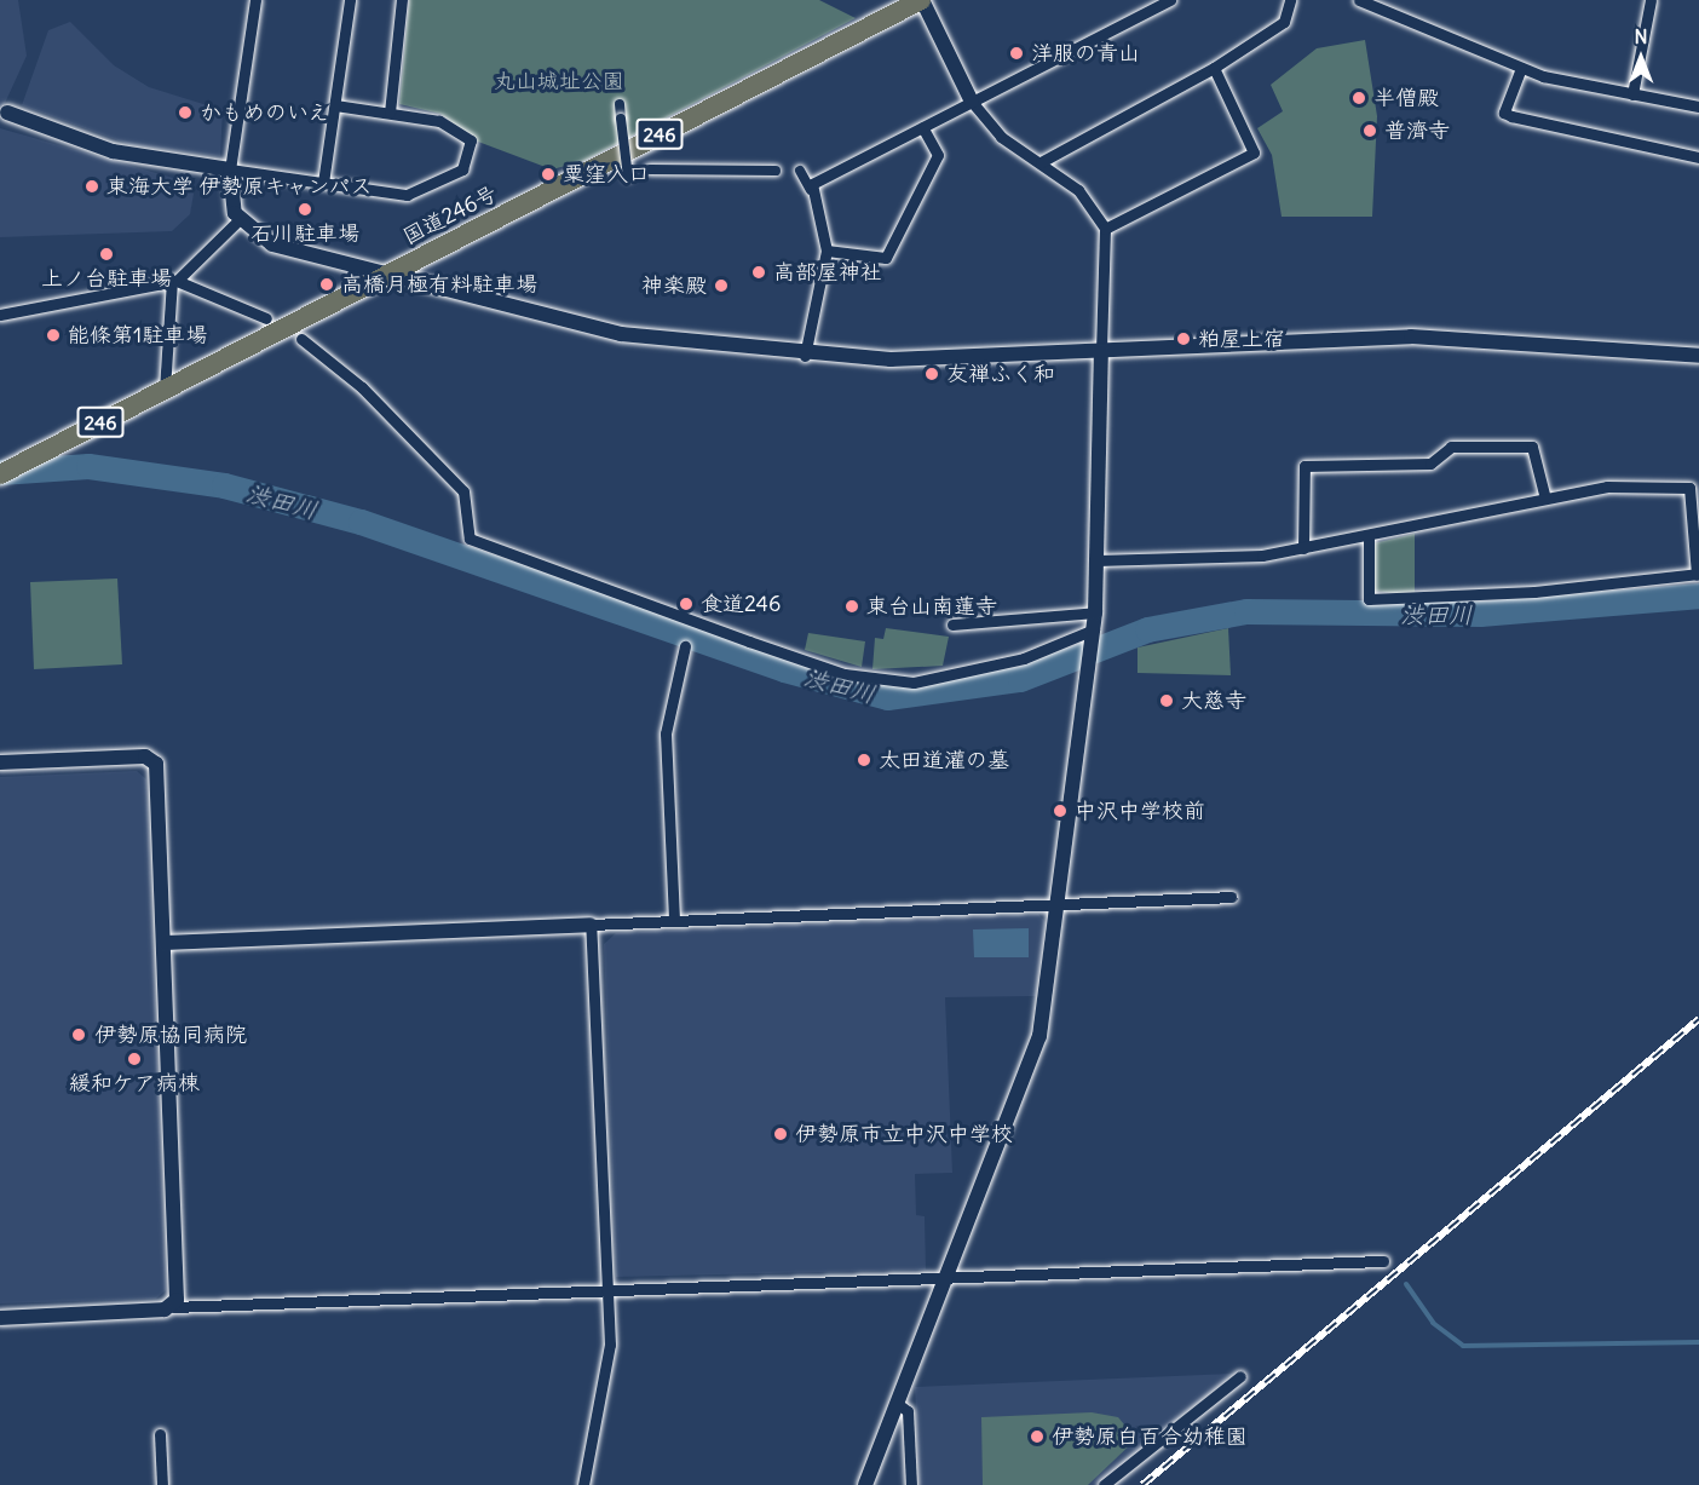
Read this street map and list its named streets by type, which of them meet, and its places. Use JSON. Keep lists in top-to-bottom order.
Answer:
{
  "streets": {
    "highway": ["246", "国道246号"]
  },
  "water": ["渋田川"],
  "parks": ["丸山城址公園"],
  "places": [
    "洋服の青山",
    "半僧殿",
    "かもめのいえ",
    "普濟寺",
    "粟窪入口",
    "東海大学 伊勢原キャンパス",
    "石川駐車場",
    "上ノ台駐車場",
    "高部屋神社",
    "高橋月極有料駐車場",
    "神楽殿",
    "能條第1駐車場",
    "粕屋上宿",
    "友禅ふく和",
    "食道246",
    "東台山南蓮寺",
    "大慈寺",
    "太田道灌の墓",
    "中沢中学校前",
    "伊勢原協同病院",
    "緩和ケア病棟",
    "伊勢原市立中沢中学校",
    "伊勢原白百合幼稚園"
  ],
  "north": "top"
}
